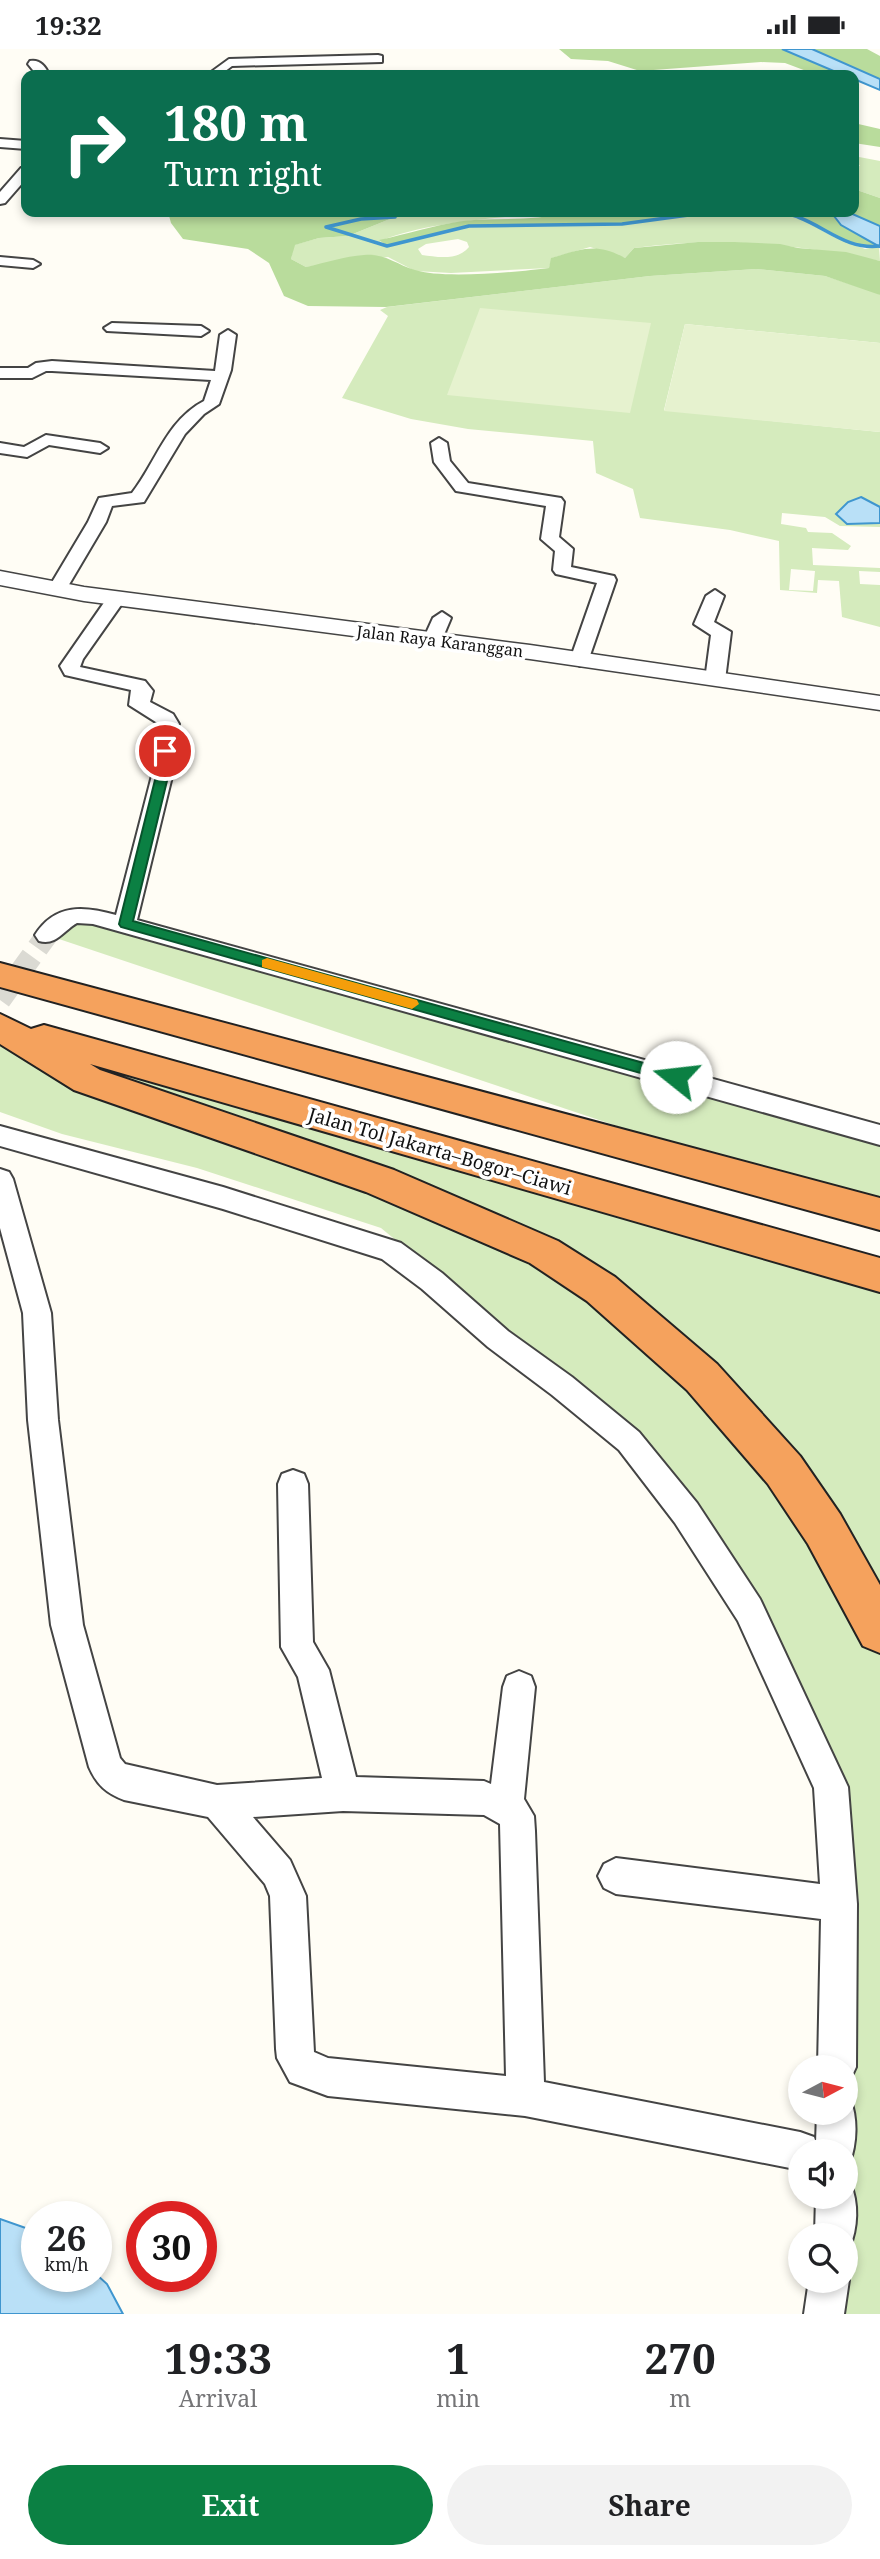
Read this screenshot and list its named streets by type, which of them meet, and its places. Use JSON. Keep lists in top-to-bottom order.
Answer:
{
  "streets": {
    "highway": ["Jalan Tol Jakarta–Bogor–Ciawi"],
    "street": ["Jalan Raya Karanggan"]
  },
  "north": "right",
  "page": {
    "status": "19:32",
    "turn": ["180 m", "Turn right"],
    "speed": "26 km/h",
    "limit": "30",
    "eta": [
      "19:33",
      "Arrival",
      "1",
      "min",
      "270",
      "m"
    ],
    "buttons": ["Exit", "Share"]
  }
}
